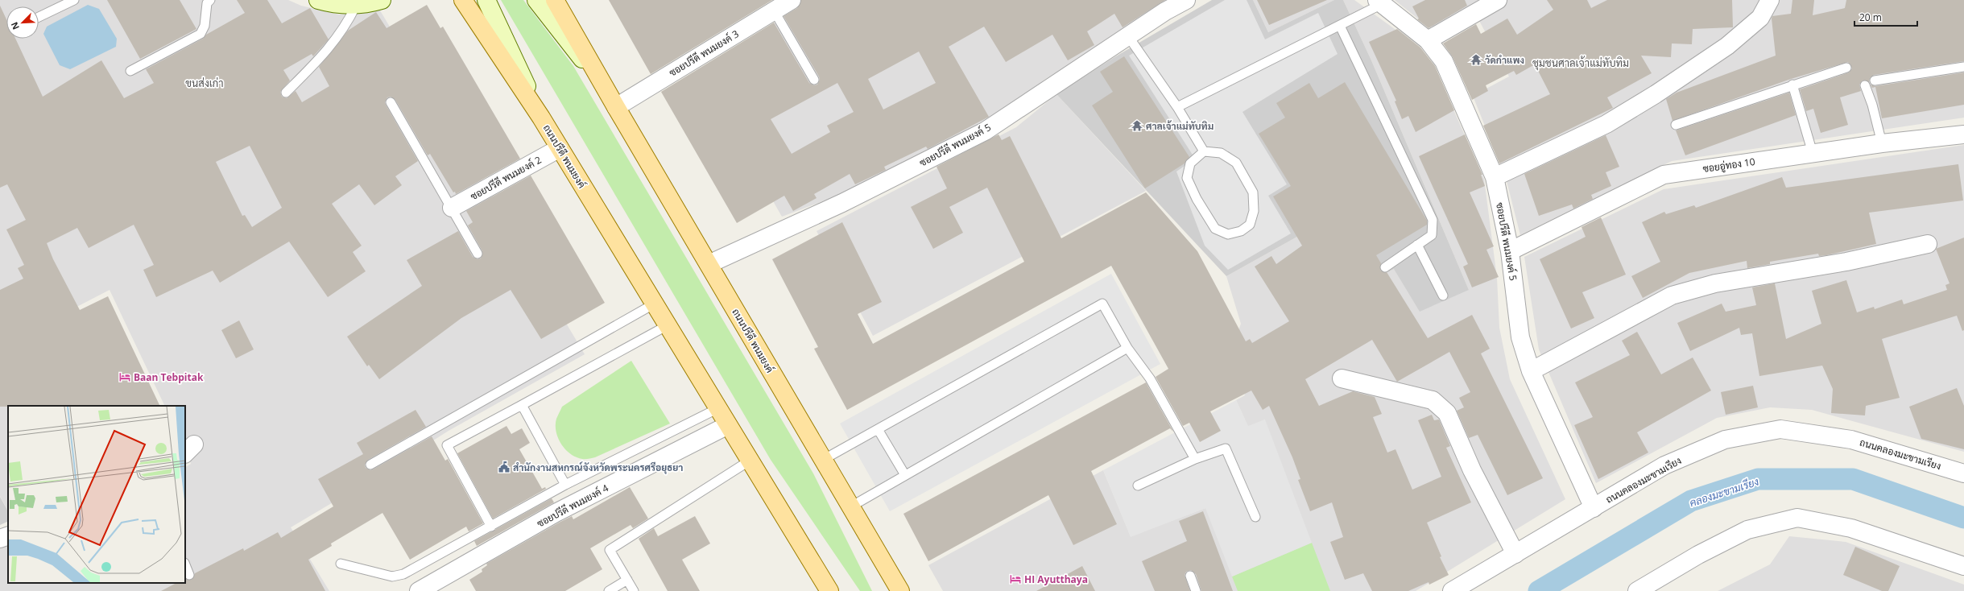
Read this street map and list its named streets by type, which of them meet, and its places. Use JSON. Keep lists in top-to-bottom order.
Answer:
{
  "streets": {
    "main road": ["ถนนปรีดี พนมยงค์"],
    "street": [
      "ซอยปรีดี พนมยงค์ 3",
      "ซอยปรีดี พนมยงค์ 5",
      "ซอยอู่ทอง 10",
      "ซอยปรีดี พนมยงค์ 2",
      "ถนนคลองมะขามเรียง",
      "ซอยปรีดี พนมยงค์ 4"
    ]
  },
  "crossings": [
    ["ซอยปรีดี พนมยงค์ 3", "ถนนปรีดี พนมยงค์"],
    ["ซอยปรีดี พนมยงค์ 5", "ถนนปรีดี พนมยงค์"],
    ["ซอยปรีดี พนมยงค์ 5", "ซอยอู่ทอง 10"],
    ["ซอยปรีดี พนมยงค์ 5", "ถนนคลองมะขามเรียง"],
    ["ถนนปรีดี พนมยงค์", "ซอยปรีดี พนมยงค์ 2"],
    ["ถนนปรีดี พนมยงค์", "ซอยปรีดี พนมยงค์ 4"]
  ],
  "districts": ["ชุมชนศาลเจ้าแม่ทับทิม", "ขนส่งเก่า"],
  "water": ["คลองมะขามเรียง"],
  "places": {
    "temple": ["วัดกำแพง", "ศาลเจ้าแม่ทับทิม"],
    "hotel": ["Baan Tebpitak", "HI Ayutthaya"],
    "public building": ["สํานักงานสหกรณ์จังหวัดพระนครศรีอยุธยา"]
  },
  "scale_bar": "20 m",
  "north": "bottom left"
}
